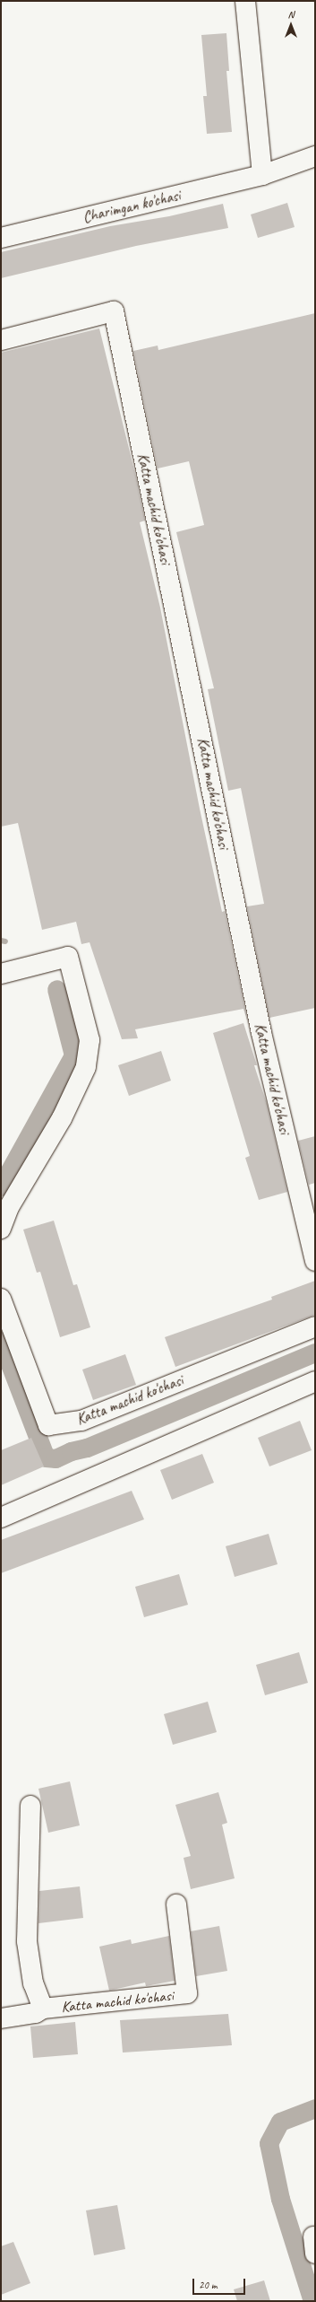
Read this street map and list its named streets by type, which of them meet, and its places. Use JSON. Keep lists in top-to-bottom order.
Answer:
{
  "streets": {
    "street": ["Charimgan ko'chasi", "Katta machid ko'chasi"]
  },
  "scale_bar": "20 m",
  "north": "top"
}
